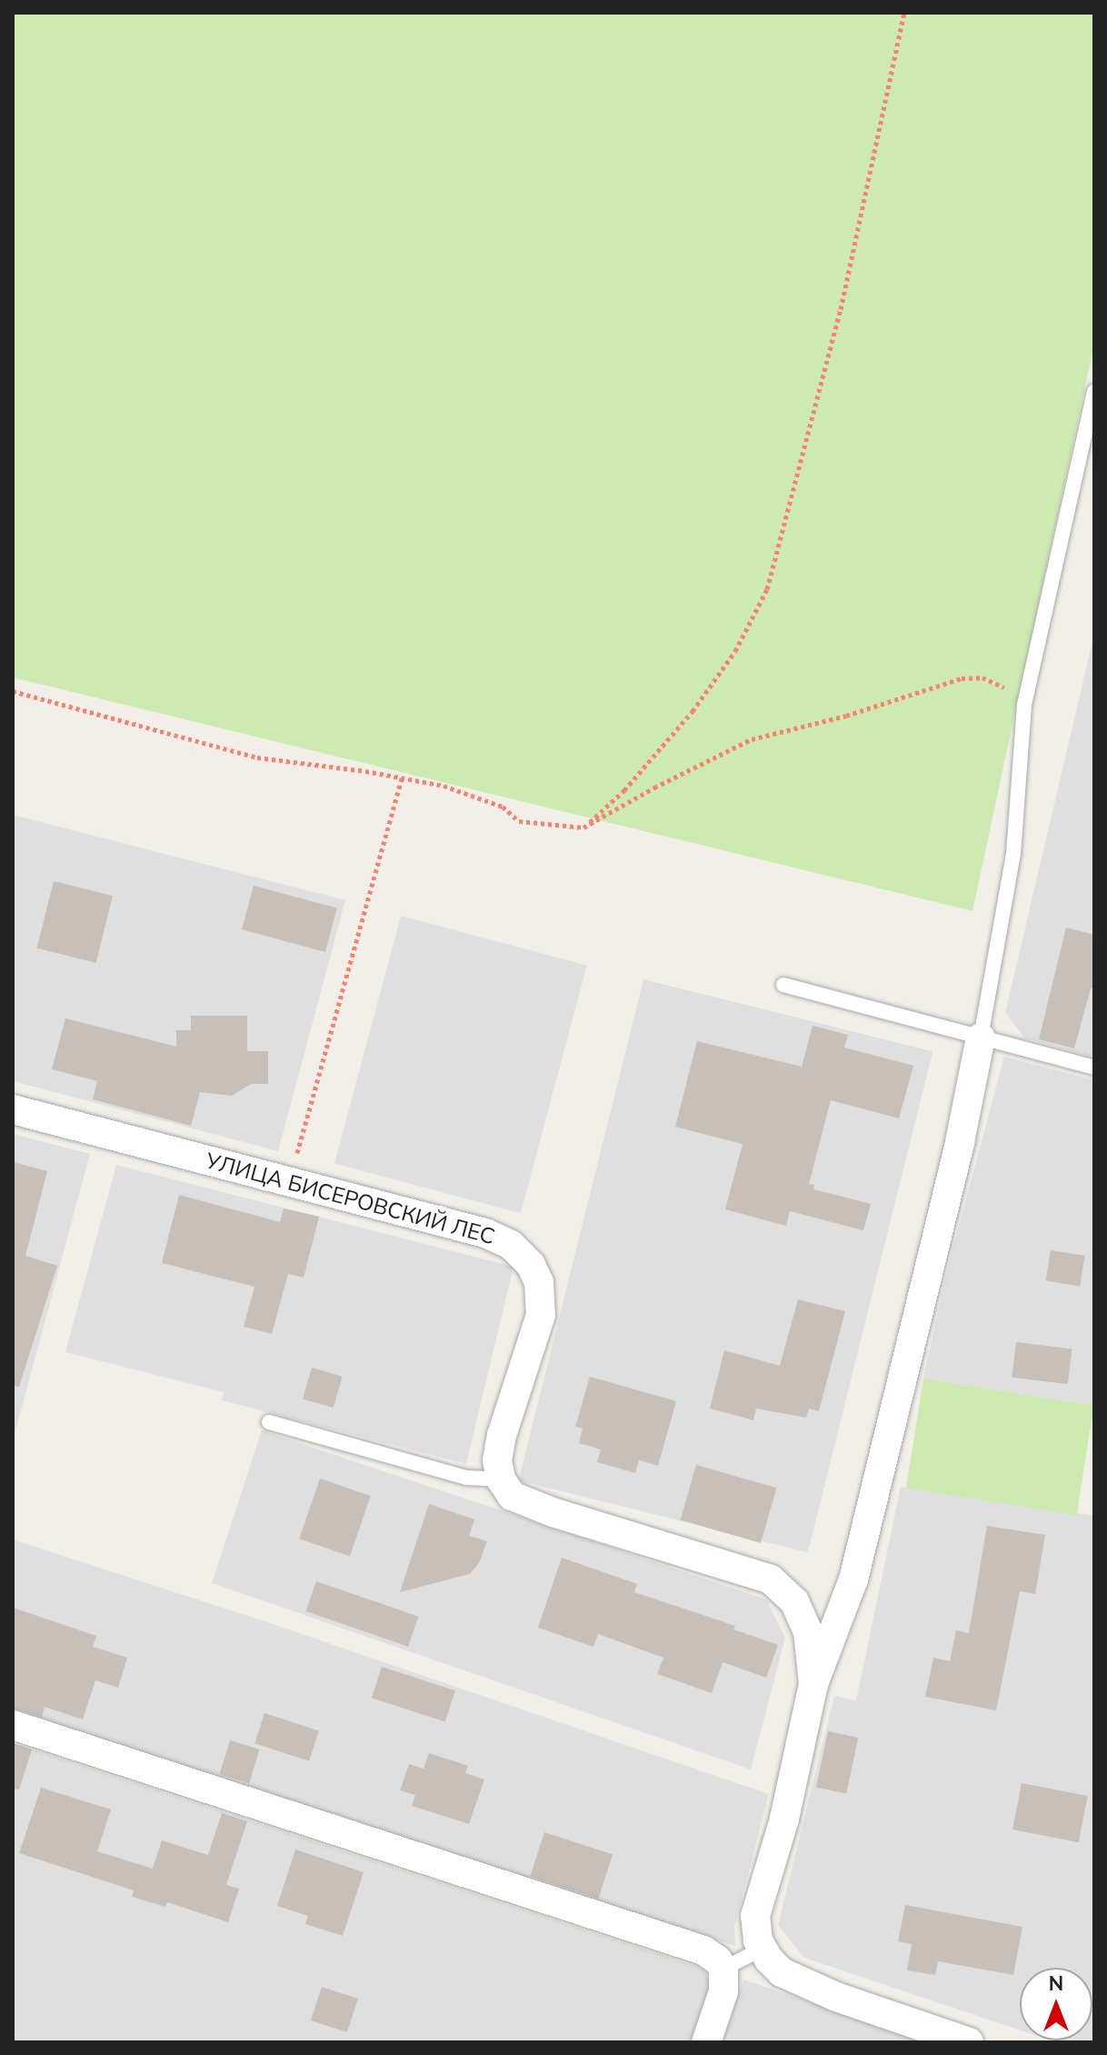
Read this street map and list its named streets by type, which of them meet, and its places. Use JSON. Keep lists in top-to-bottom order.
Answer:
{
  "streets": {
    "street": ["УЛИЦА БИСЕРОВСКИЙ ЛЕС"]
  },
  "north": "top"
}
